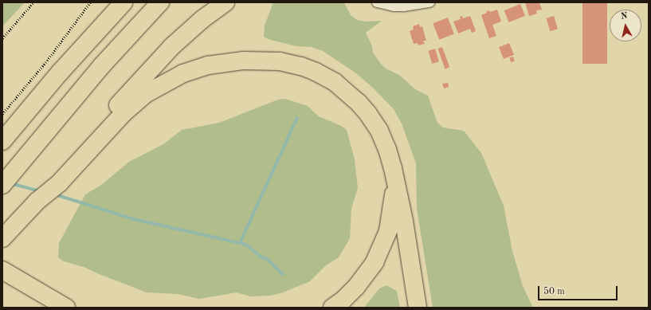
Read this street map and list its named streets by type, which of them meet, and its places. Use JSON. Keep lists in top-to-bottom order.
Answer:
{
  "scale_bar": "50 m",
  "north": "top"
}
